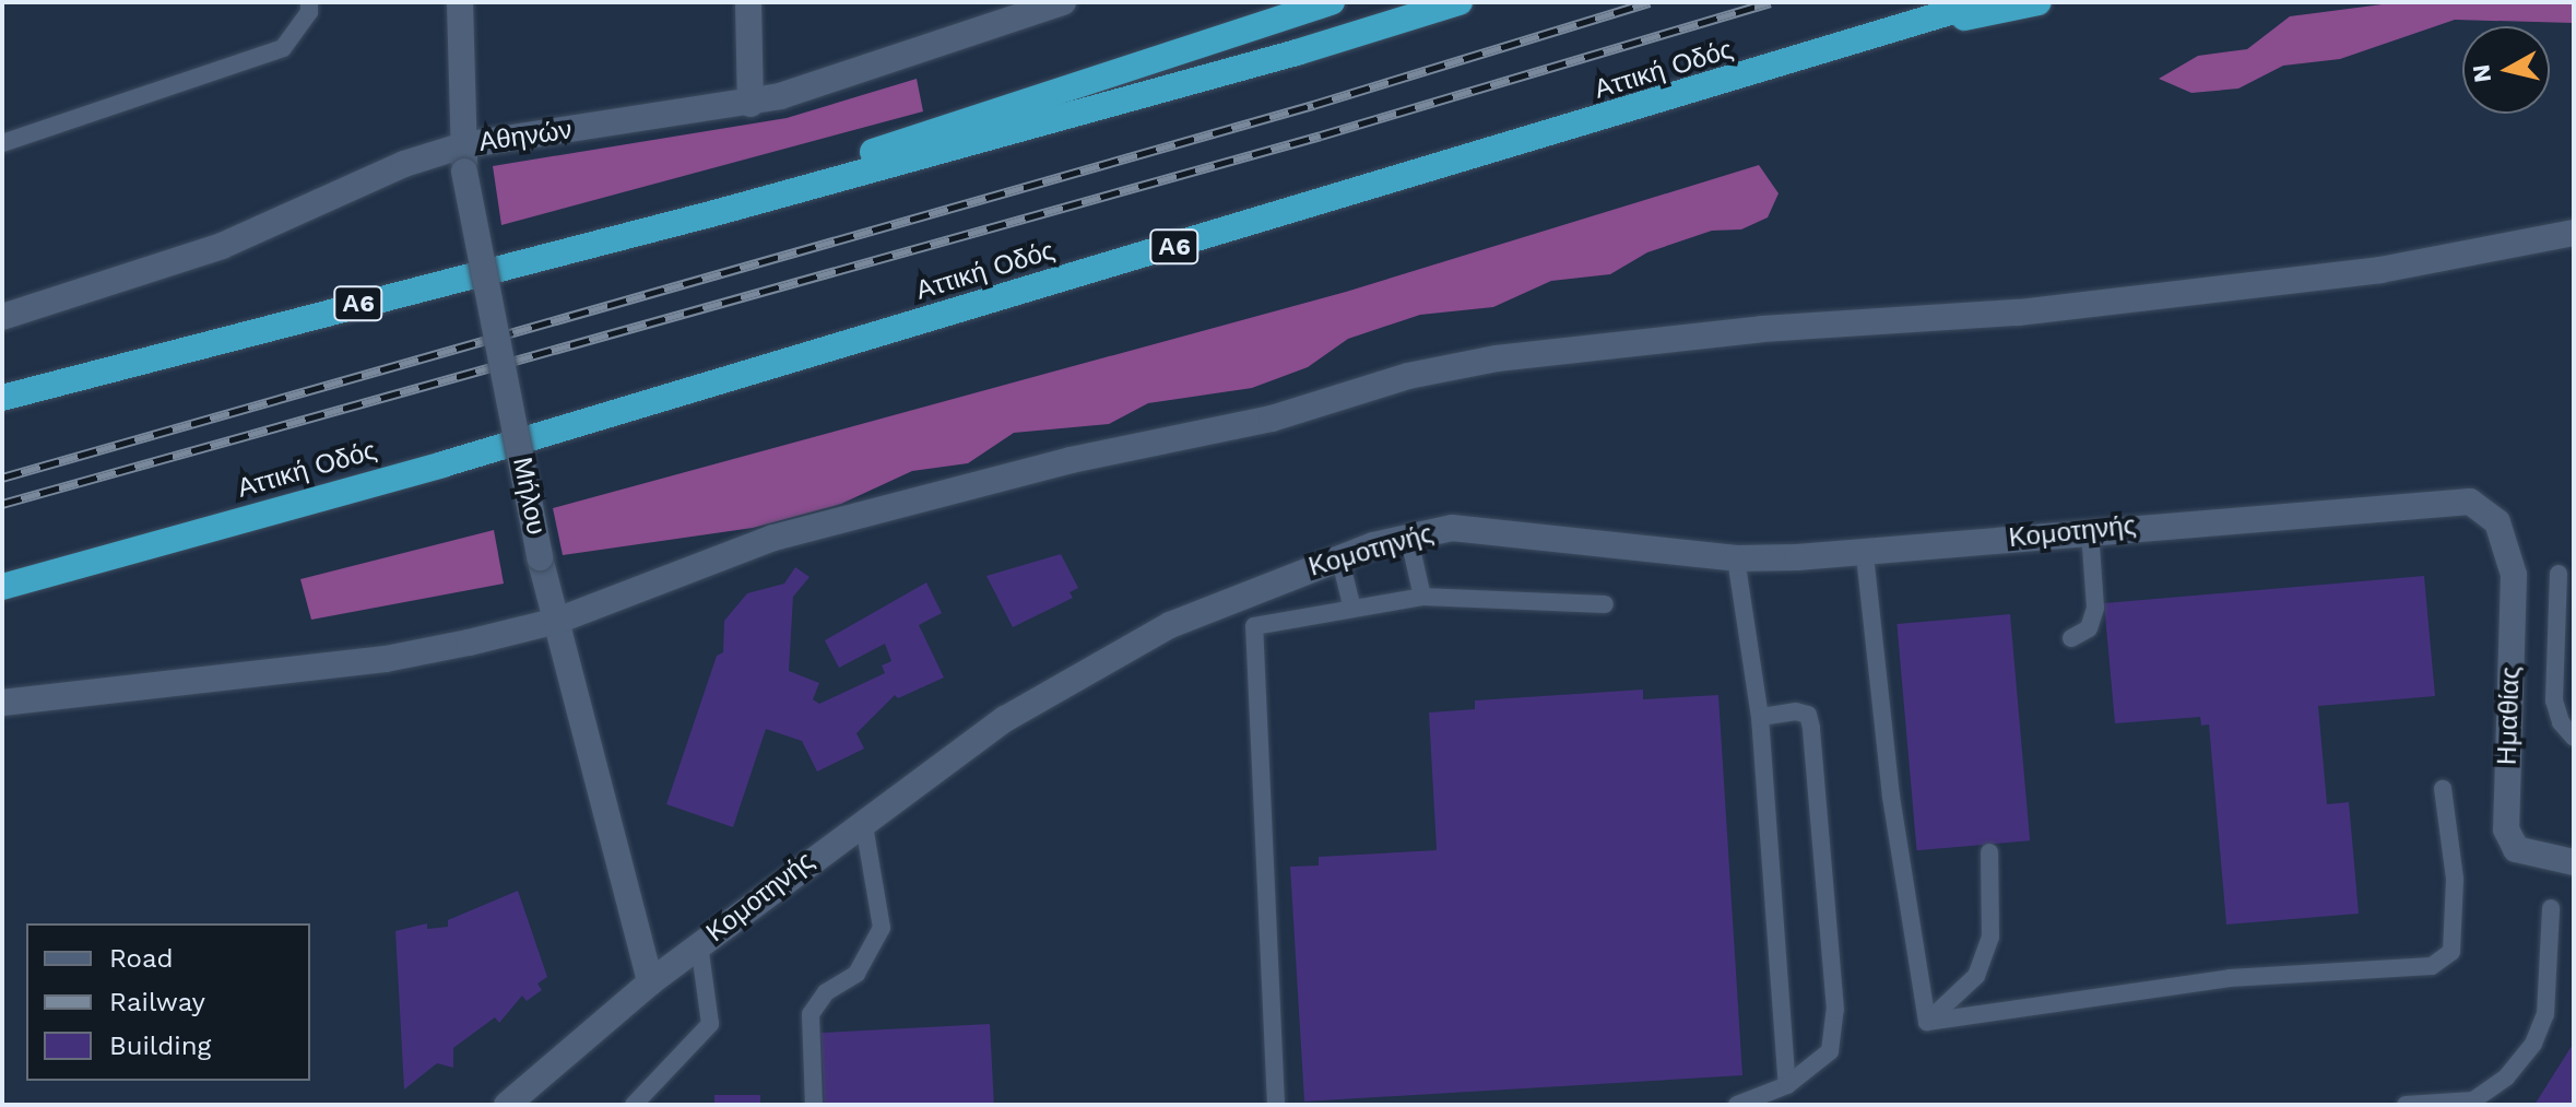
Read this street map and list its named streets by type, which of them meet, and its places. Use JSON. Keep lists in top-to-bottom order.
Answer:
{
  "streets": {
    "highway": ["Αττική Οδός", "Α6"],
    "street": [
      "Αθηνών",
      "Μήλου",
      "Κομοτηνής",
      "Ημαθίας"
    ]
  },
  "crossings": [
    ["Αθηνών", "Μήλου"],
    ["Μήλου", "Κομοτηνής"],
    ["Κομοτηνής", "Ημαθίας"]
  ],
  "legend": ["Road", "Railway", "Building"],
  "north": "left"
}
